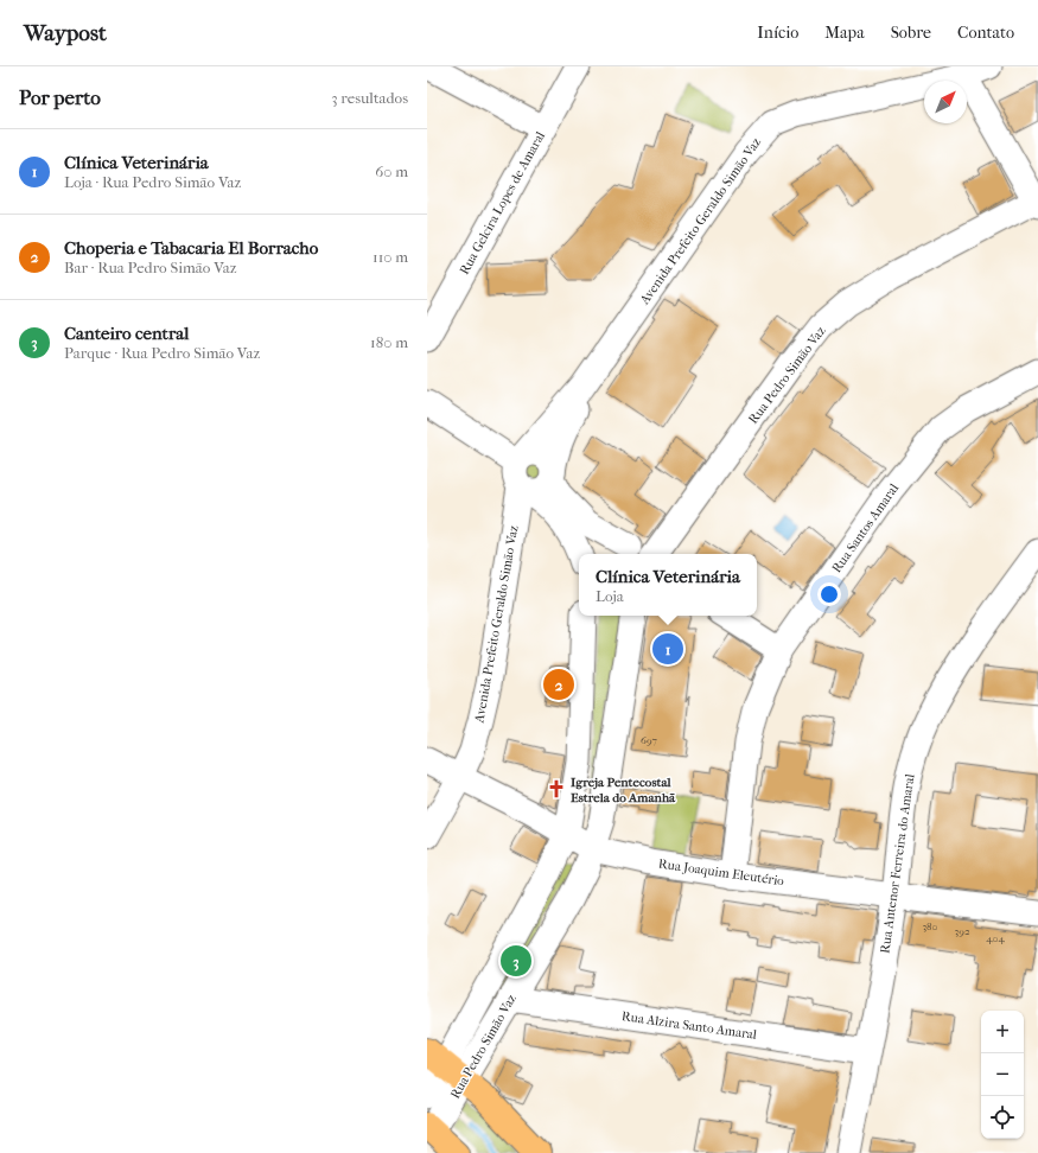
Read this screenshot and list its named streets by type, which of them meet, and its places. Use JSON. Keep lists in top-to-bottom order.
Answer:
{
  "streets": {
    "street": [
      "Rua Gelcira Lopes de Amaral",
      "Avenida Prefeito Geraldo Simão Vaz",
      "Rua Pedro Simão Vaz",
      "Rua Santos Amaral",
      "Rua Antenor Ferreira do Amaral",
      "Rua Joaquim Eleutério",
      "Rua Alzira Santo Amaral"
    ]
  },
  "crossings": [
    ["Avenida Prefeito Geraldo Simão Vaz", "Rua Joaquim Eleutério"],
    ["Rua Pedro Simão Vaz", "Rua Joaquim Eleutério"],
    ["Rua Pedro Simão Vaz", "Rua Alzira Santo Amaral"],
    ["Rua Santos Amaral", "Rua Joaquim Eleutério"],
    ["Rua Antenor Ferreira do Amaral", "Rua Joaquim Eleutério"],
    ["Rua Antenor Ferreira do Amaral", "Rua Alzira Santo Amaral"]
  ],
  "places": {
    "church": ["Igreja Pentecostal Estrela do Amanhã"]
  },
  "house_numbers": [
    "697",
    "380",
    "392",
    "404"
  ],
  "north": "top right",
  "page": {
    "header": "Waypost",
    "nav": [
      "Início",
      "Mapa",
      "Sobre",
      "Contato"
    ],
    "heading": ["Por perto", "3 resultados"],
    "list": [
      {
        "mark": "1",
        "name": "Clínica Veterinária",
        "note": "Loja · Rua Pedro Simão Vaz",
        "value": "60 m"
      },
      {
        "mark": "2",
        "name": "Choperia e Tabacaria El Borracho",
        "note": "Bar · Rua Pedro Simão Vaz",
        "value": "110 m"
      },
      {
        "mark": "3",
        "name": "Canteiro central",
        "note": "Parque · Rua Pedro Simão Vaz",
        "value": "180 m"
      }
    ],
    "popup": ["Clínica Veterinária", "Loja"],
    "pins": ["1", "2", "3"],
    "map_buttons": ["+", "−"]
  }
}
